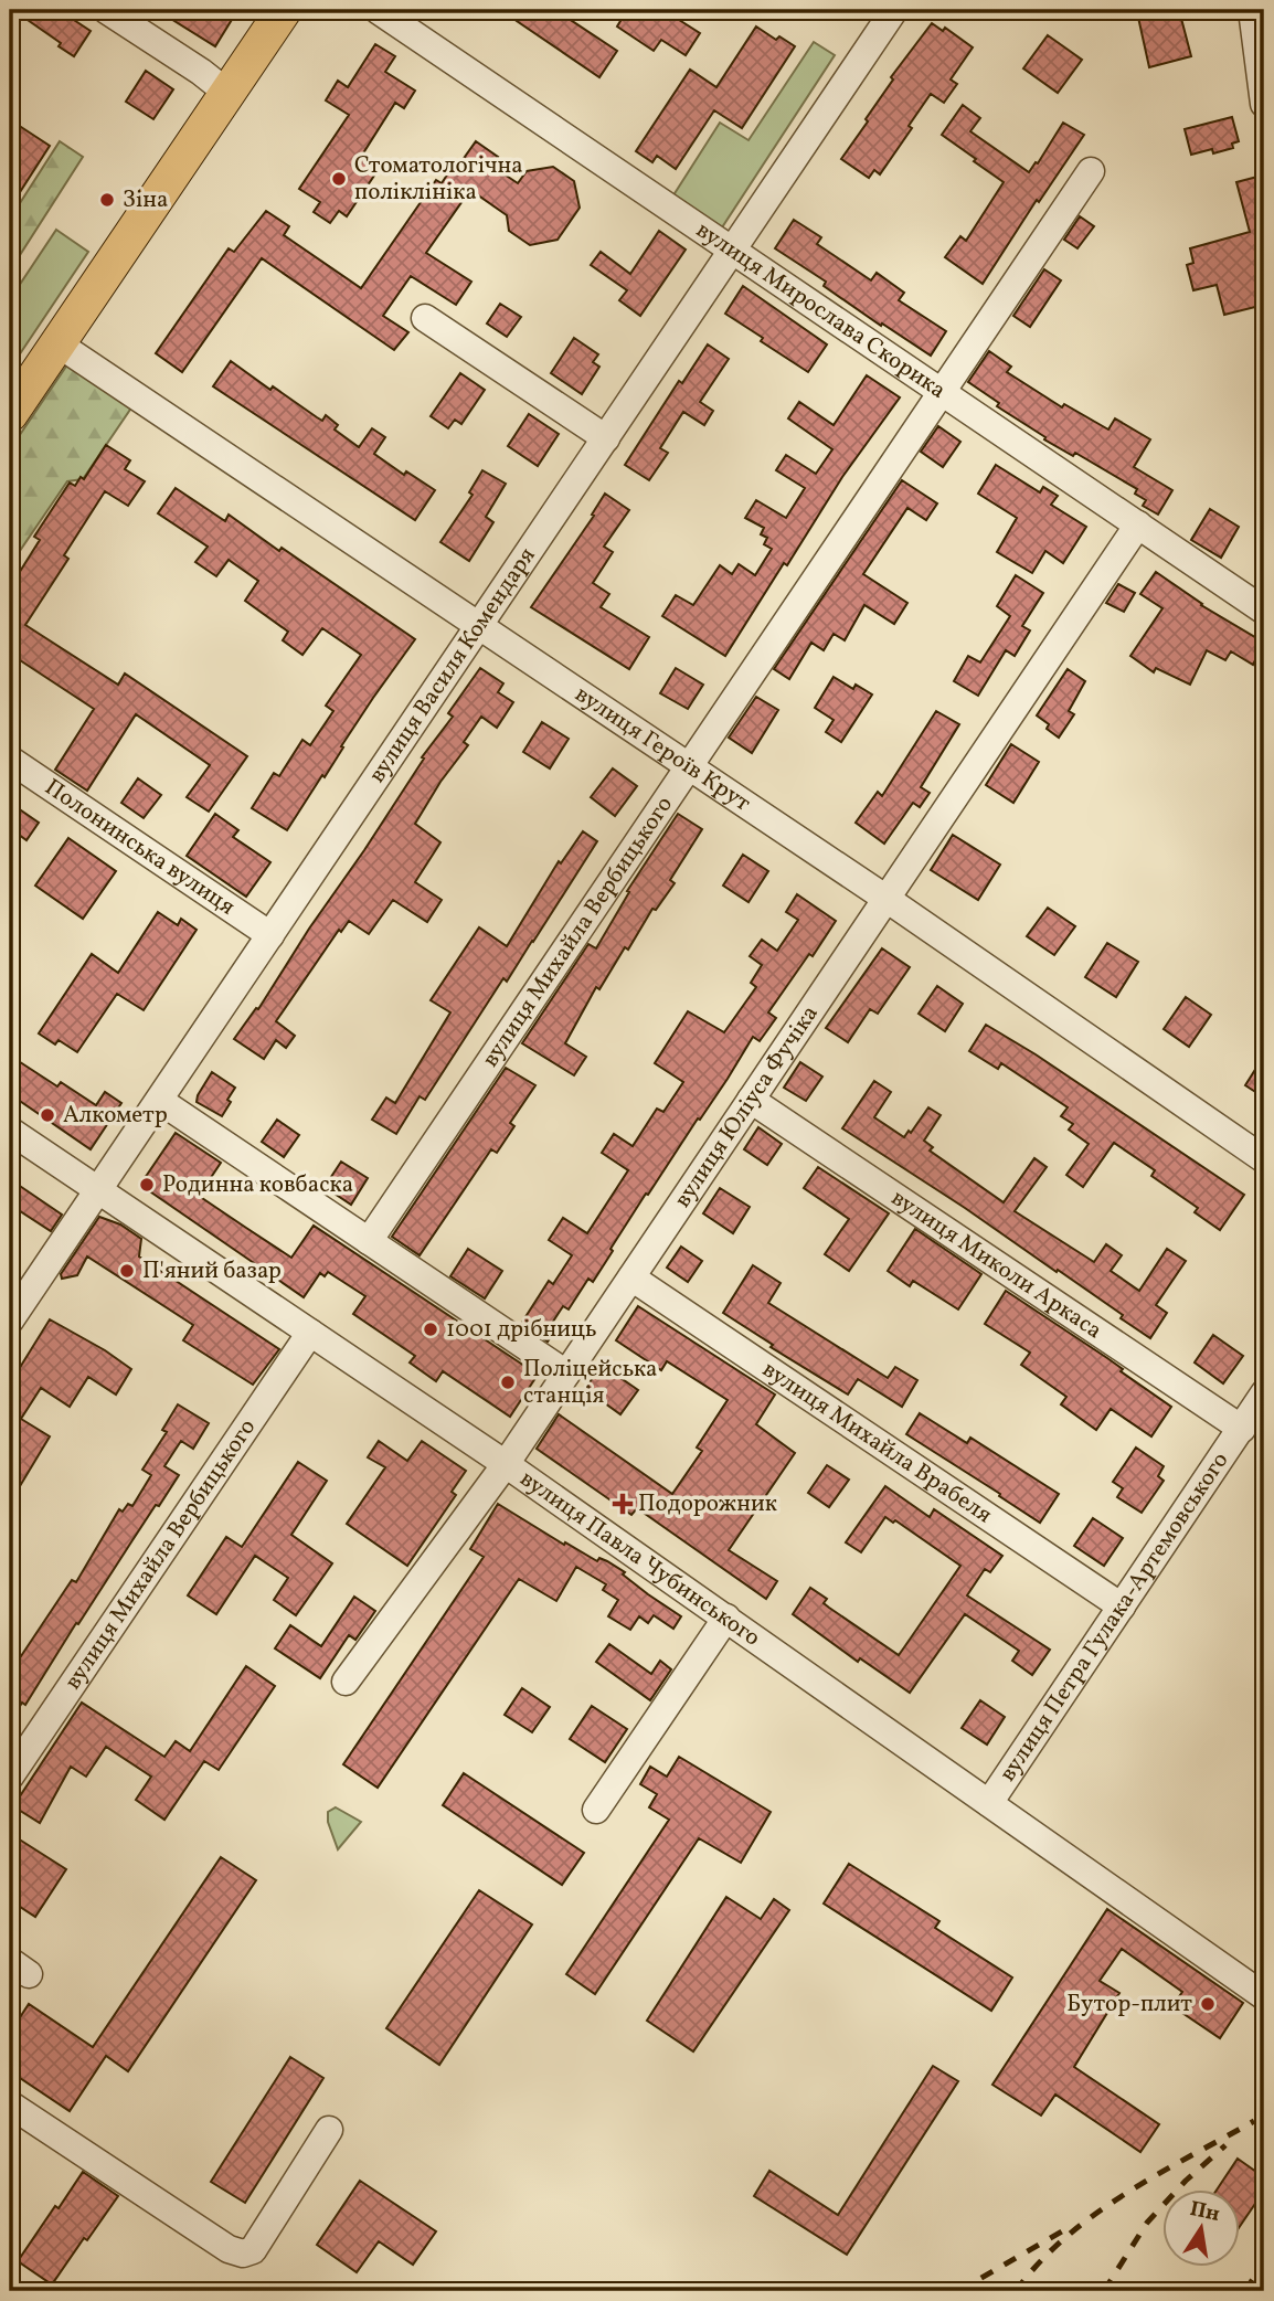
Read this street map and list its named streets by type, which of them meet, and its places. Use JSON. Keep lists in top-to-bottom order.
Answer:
{
  "streets": {
    "street": [
      "вулиця Мирослава Скорика",
      "вулиця Василя Комендаря",
      "вулиця Героїв Крут",
      "Полонинська вулиця",
      "вулиця Михайла Вербицького",
      "вулиця Юліуса Фучіка",
      "вулиця Миколи Аркаса",
      "вулиця Михайла Врабеля",
      "вулиця Павла Чубинського",
      "вулиця Петра Гулака-Артемовського"
    ]
  },
  "crossings": [
    ["вулиця Мирослава Скорика", "вулиця Василя Комендаря"],
    ["вулиця Мирослава Скорика", "вулиця Михайла Вербицького"],
    ["вулиця Мирослава Скорика", "вулиця Юліуса Фучіка"],
    ["вулиця Василя Комендаря", "вулиця Героїв Крут"],
    ["вулиця Василя Комендаря", "Полонинська вулиця"],
    ["вулиця Василя Комендаря", "вулиця Павла Чубинського"],
    ["вулиця Героїв Крут", "вулиця Михайла Вербицького"],
    ["вулиця Героїв Крут", "вулиця Юліуса Фучіка"],
    ["вулиця Михайла Вербицького", "вулиця Павла Чубинського"],
    ["вулиця Юліуса Фучіка", "вулиця Миколи Аркаса"],
    ["вулиця Юліуса Фучіка", "вулиця Михайла Врабеля"],
    ["вулиця Юліуса Фучіка", "вулиця Павла Чубинського"],
    ["вулиця Миколи Аркаса", "вулиця Петра Гулака-Артемовського"],
    ["вулиця Михайла Врабеля", "вулиця Петра Гулака-Артемовського"],
    ["вулиця Павла Чубинського", "вулиця Петра Гулака-Артемовського"]
  ],
  "places": {
    "other": [
      "Стоматологічна поліклініка",
      "Зіна",
      "Алкометр",
      "Родинна ковбаска",
      "П'яний базар",
      "1001 дрібниць",
      "Поліцейська станція",
      "Бутор-плит"
    ],
    "health": ["Подорожник"]
  },
  "north": "top"
}
